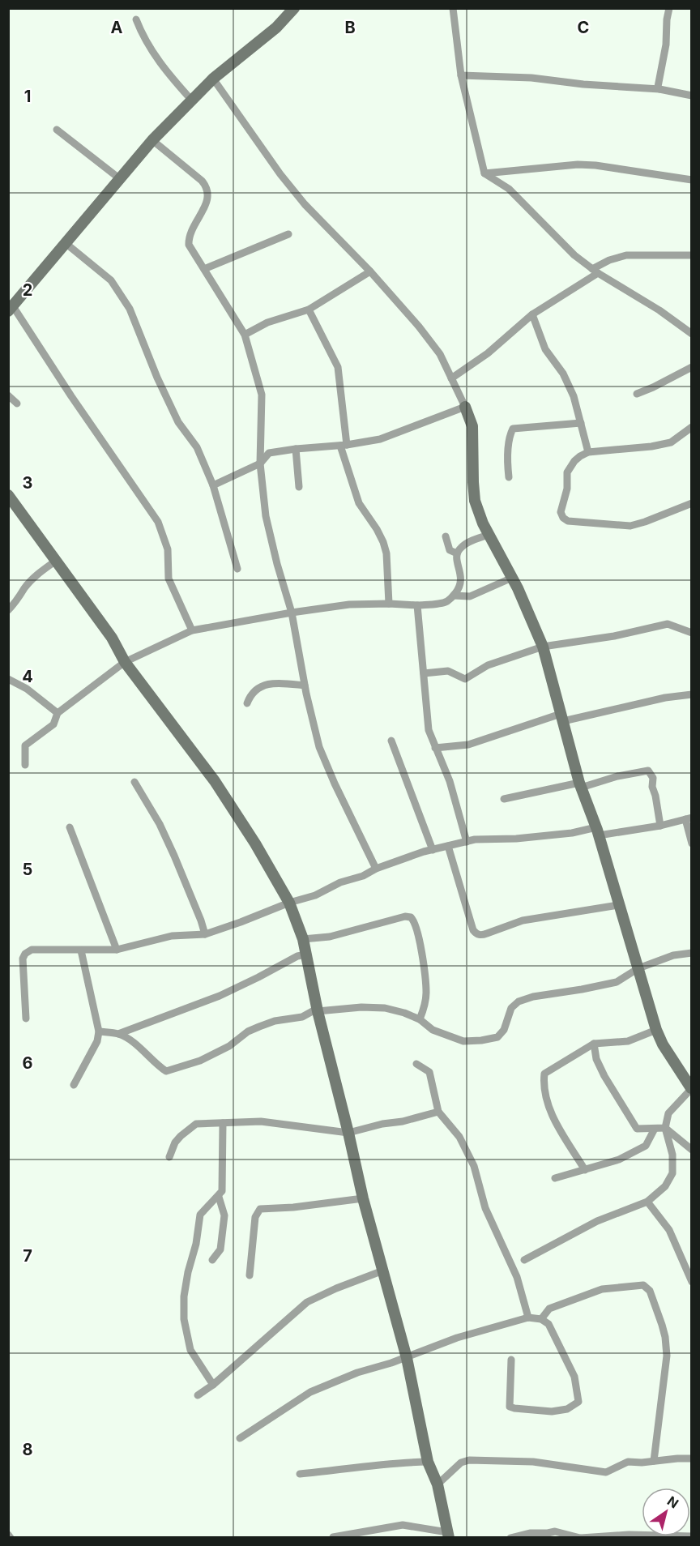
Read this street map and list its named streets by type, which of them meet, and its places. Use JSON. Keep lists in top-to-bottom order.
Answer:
{
  "north": "top right",
  "grid": {
    "columns": ["A", "B", "C"],
    "rows": [
      "1",
      "2",
      "3",
      "4",
      "5",
      "6",
      "7",
      "8"
    ]
  }
}
